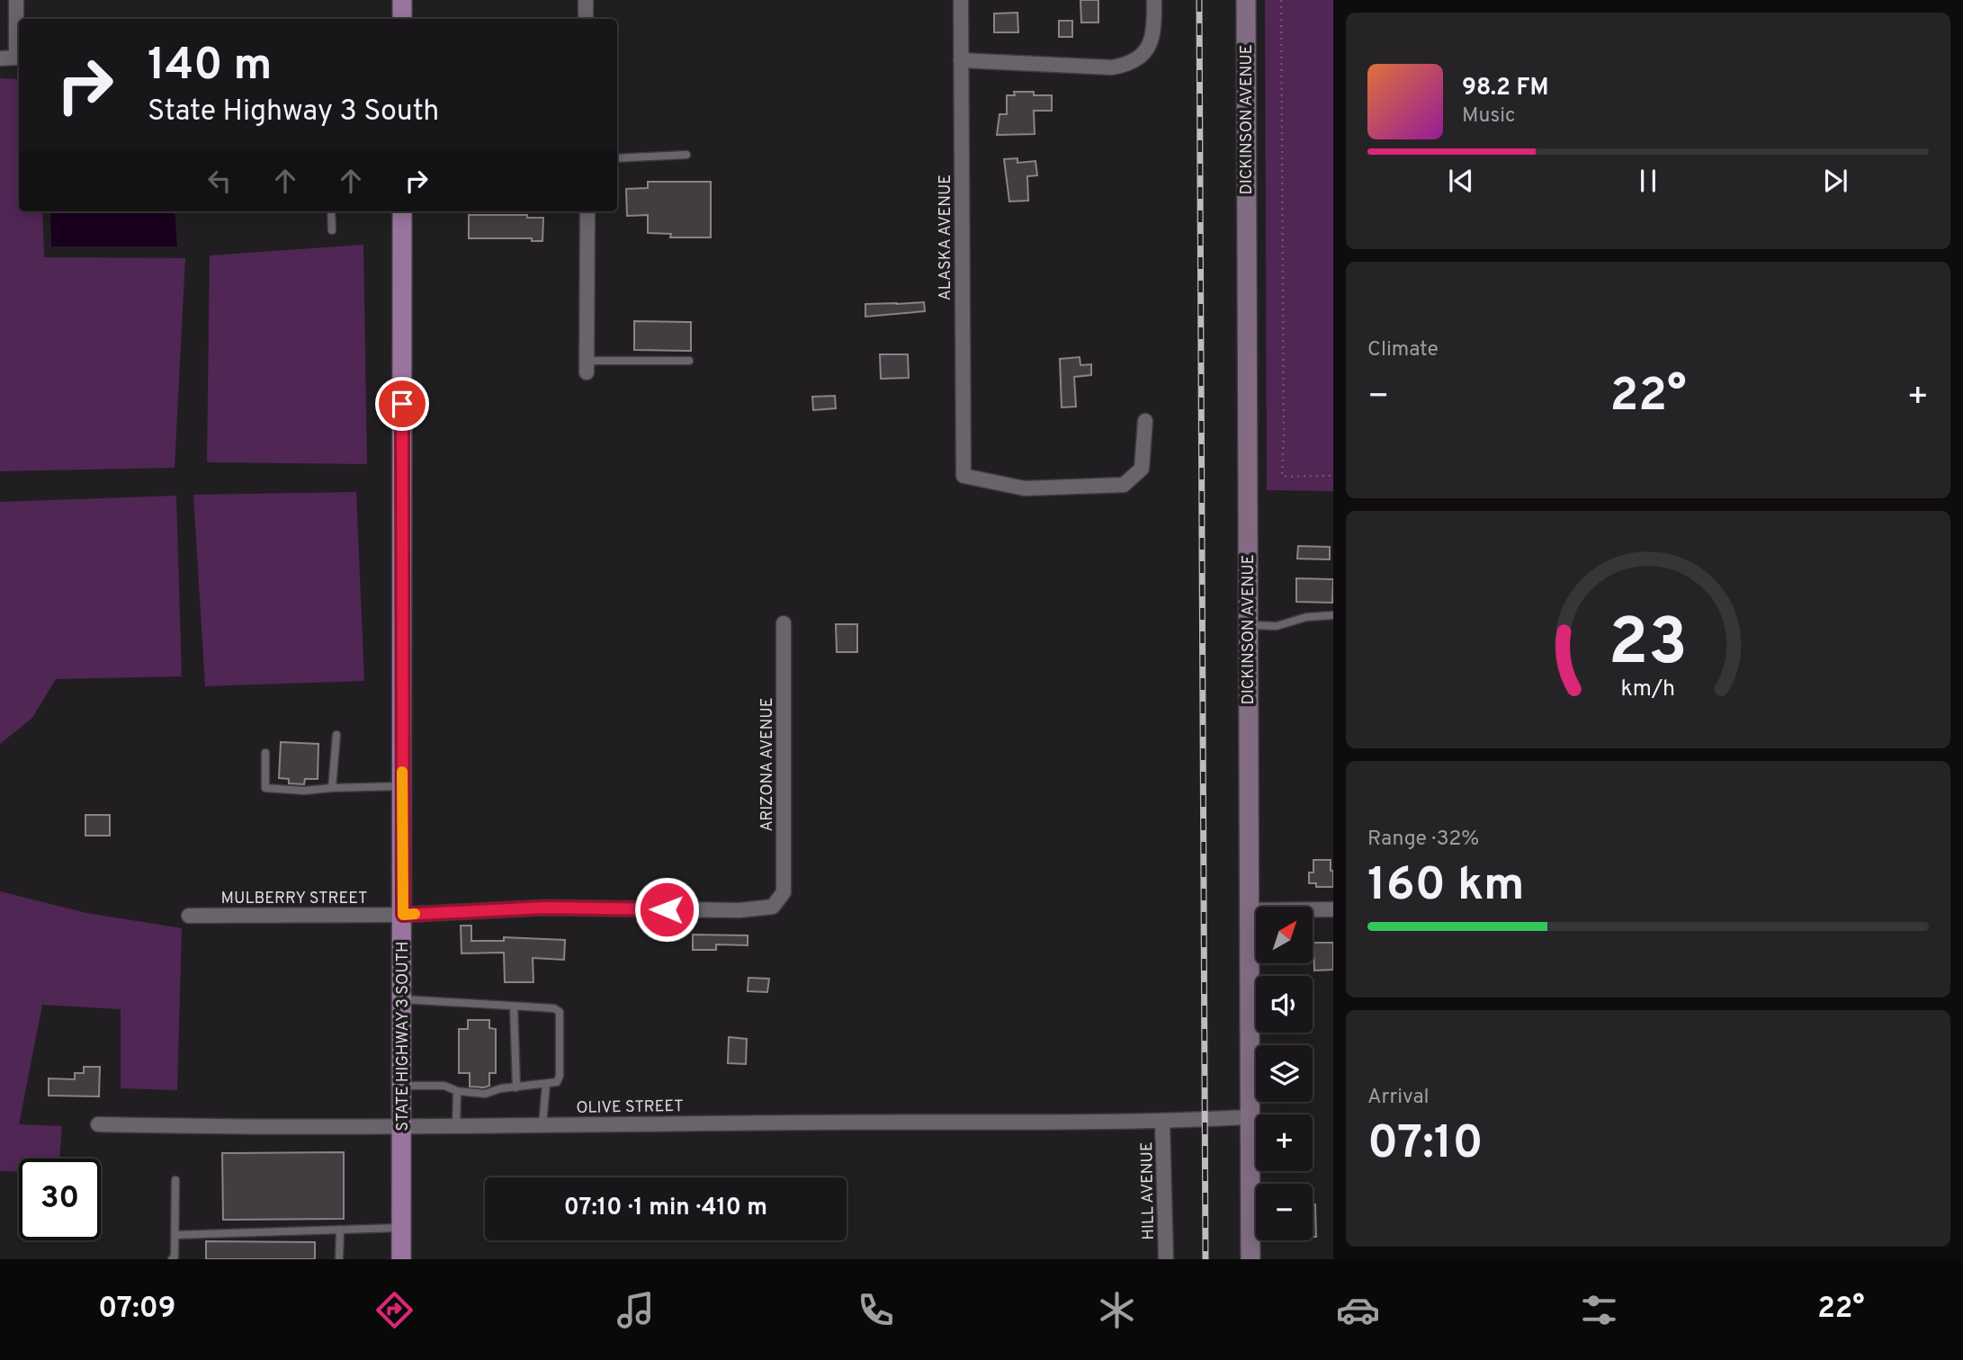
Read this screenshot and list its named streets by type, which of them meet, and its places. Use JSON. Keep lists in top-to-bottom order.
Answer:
{
  "streets": {
    "main road": ["STATE HIGHWAY 3 SOUTH"],
    "street": [
      "DICKINSON AVENUE",
      "ALASKA AVENUE",
      "ARIZONA AVENUE",
      "MULBERRY STREET",
      "OLIVE STREET",
      "HILL AVENUE"
    ]
  },
  "crossings": [
    ["DICKINSON AVENUE", "OLIVE STREET"],
    ["ARIZONA AVENUE", "MULBERRY STREET"],
    ["MULBERRY STREET", "STATE HIGHWAY 3 SOUTH"],
    ["STATE HIGHWAY 3 SOUTH", "OLIVE STREET"],
    ["OLIVE STREET", "HILL AVENUE"]
  ],
  "north": "top right",
  "page": {
    "turn": ["140 m", "State Highway 3 South"],
    "song": ["98.2 FM", "Music"],
    "tile": [
      "Climate",
      ["Range · 32%", "160 km"],
      ["Arrival", "07:10"]
    ],
    "heat": ["−", "22°", "+"],
    "map_buttons": ["+", "−"],
    "limit": "30",
    "trip": "07:10 · 1 min · 410 m",
    "tabs": ["07:09", "22°"],
    "gauge": ["23", "km/h"]
  }
}
